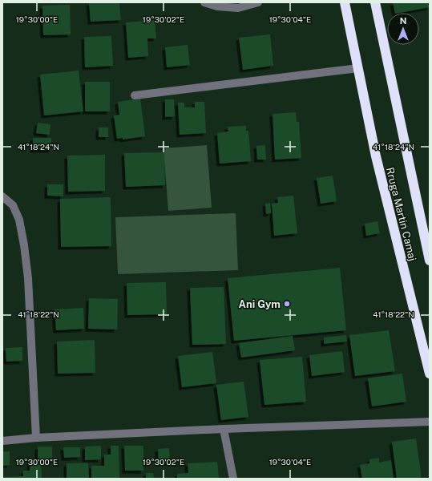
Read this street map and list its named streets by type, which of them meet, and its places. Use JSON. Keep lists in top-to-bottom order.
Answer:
{
  "streets": {
    "highway": ["Rruga Martin Camaj"]
  },
  "places": ["Ani Gym"],
  "north": "top",
  "coordinates": [
    "19°30'00\"E",
    "19°30'02\"E",
    "19°30'04\"E",
    "41°18'24\"N",
    "41°18'22\"N"
  ]
}
